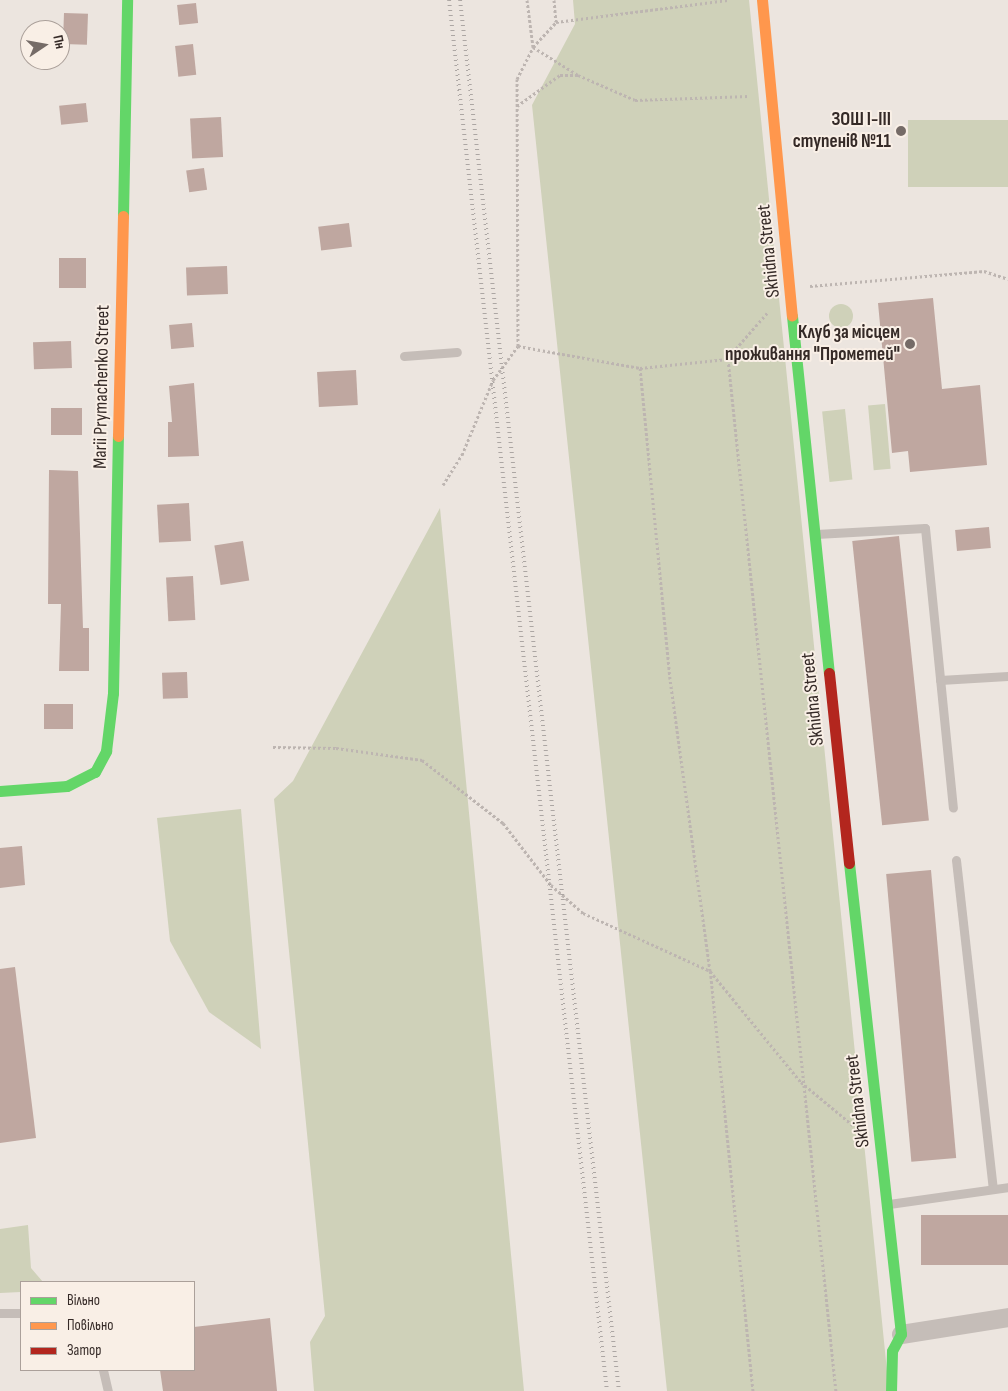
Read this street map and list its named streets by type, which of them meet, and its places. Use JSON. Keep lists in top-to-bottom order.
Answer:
{
  "streets": {
    "street": ["Skhidna Street", "Marii Prymachenko Street"]
  },
  "places": ["ЗОШ І-ІІІ ступенів №11", "Клуб за місцем проживання \"Прометей\""],
  "legend": ["Вільно", "Повільно", "Затор"],
  "north": "right"
}
